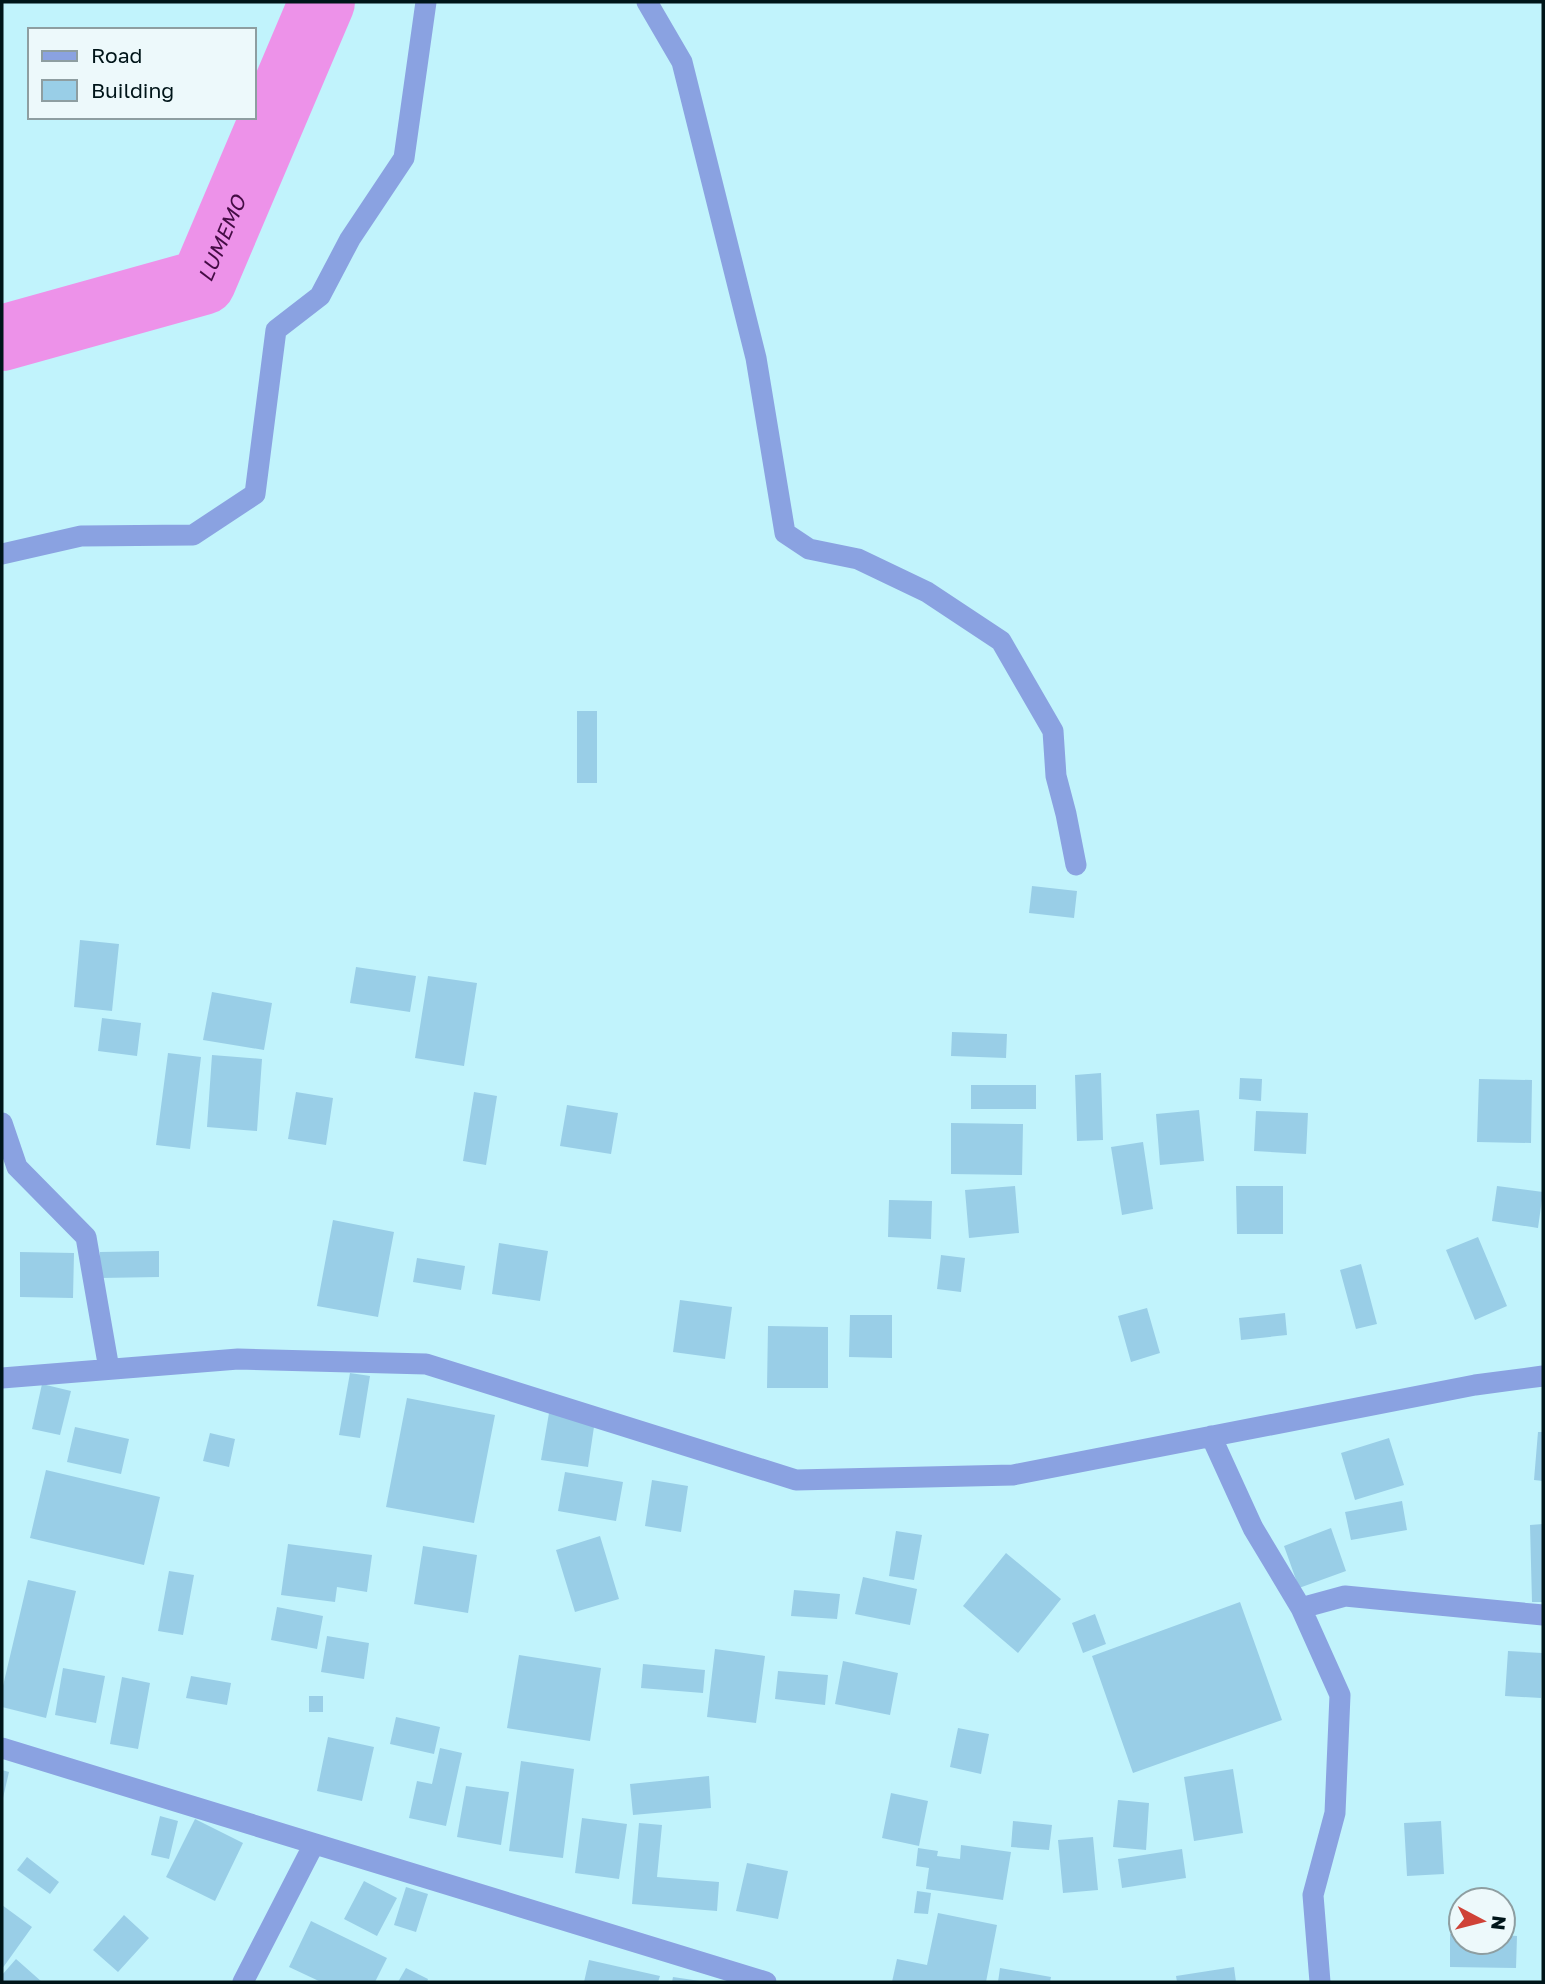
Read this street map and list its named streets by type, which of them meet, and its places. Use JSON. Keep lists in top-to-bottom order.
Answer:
{
  "water": ["LUMEMO"],
  "legend": ["Road", "Building"],
  "north": "right"
}
